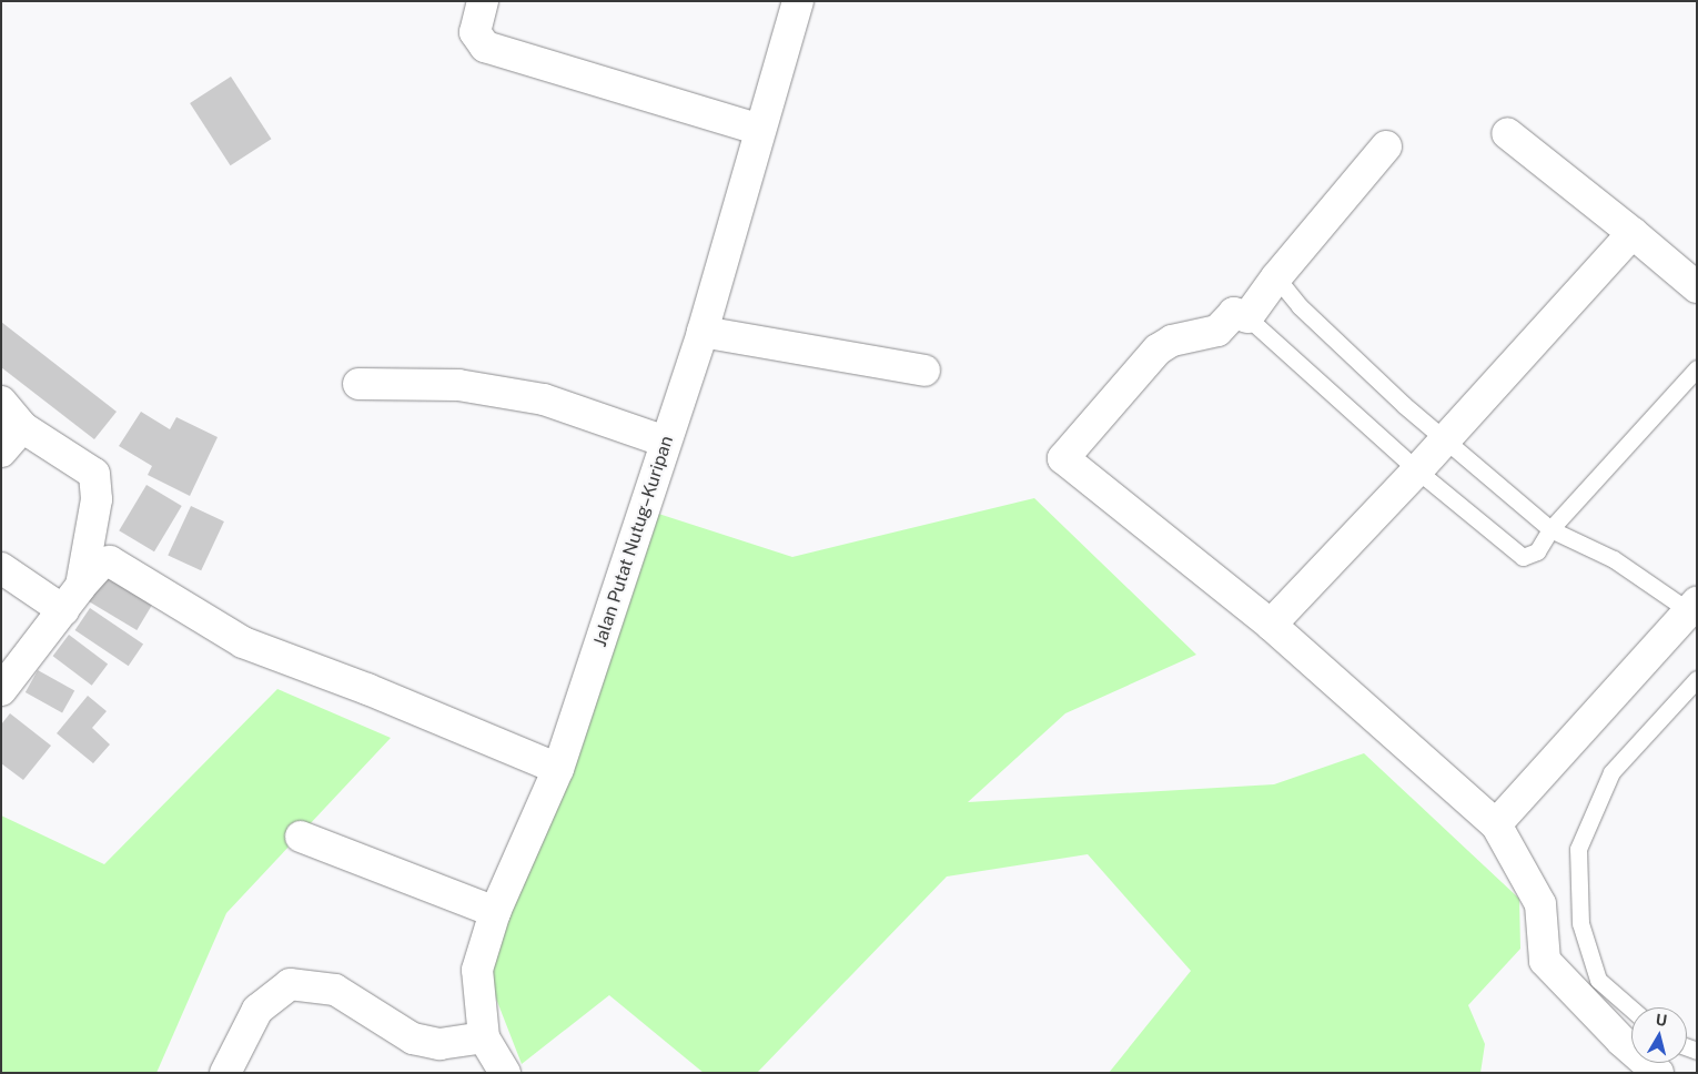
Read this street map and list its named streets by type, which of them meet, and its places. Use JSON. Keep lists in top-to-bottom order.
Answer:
{
  "streets": {
    "street": ["Jalan Putat Nutug–Kuripan"]
  },
  "north": "top"
}
